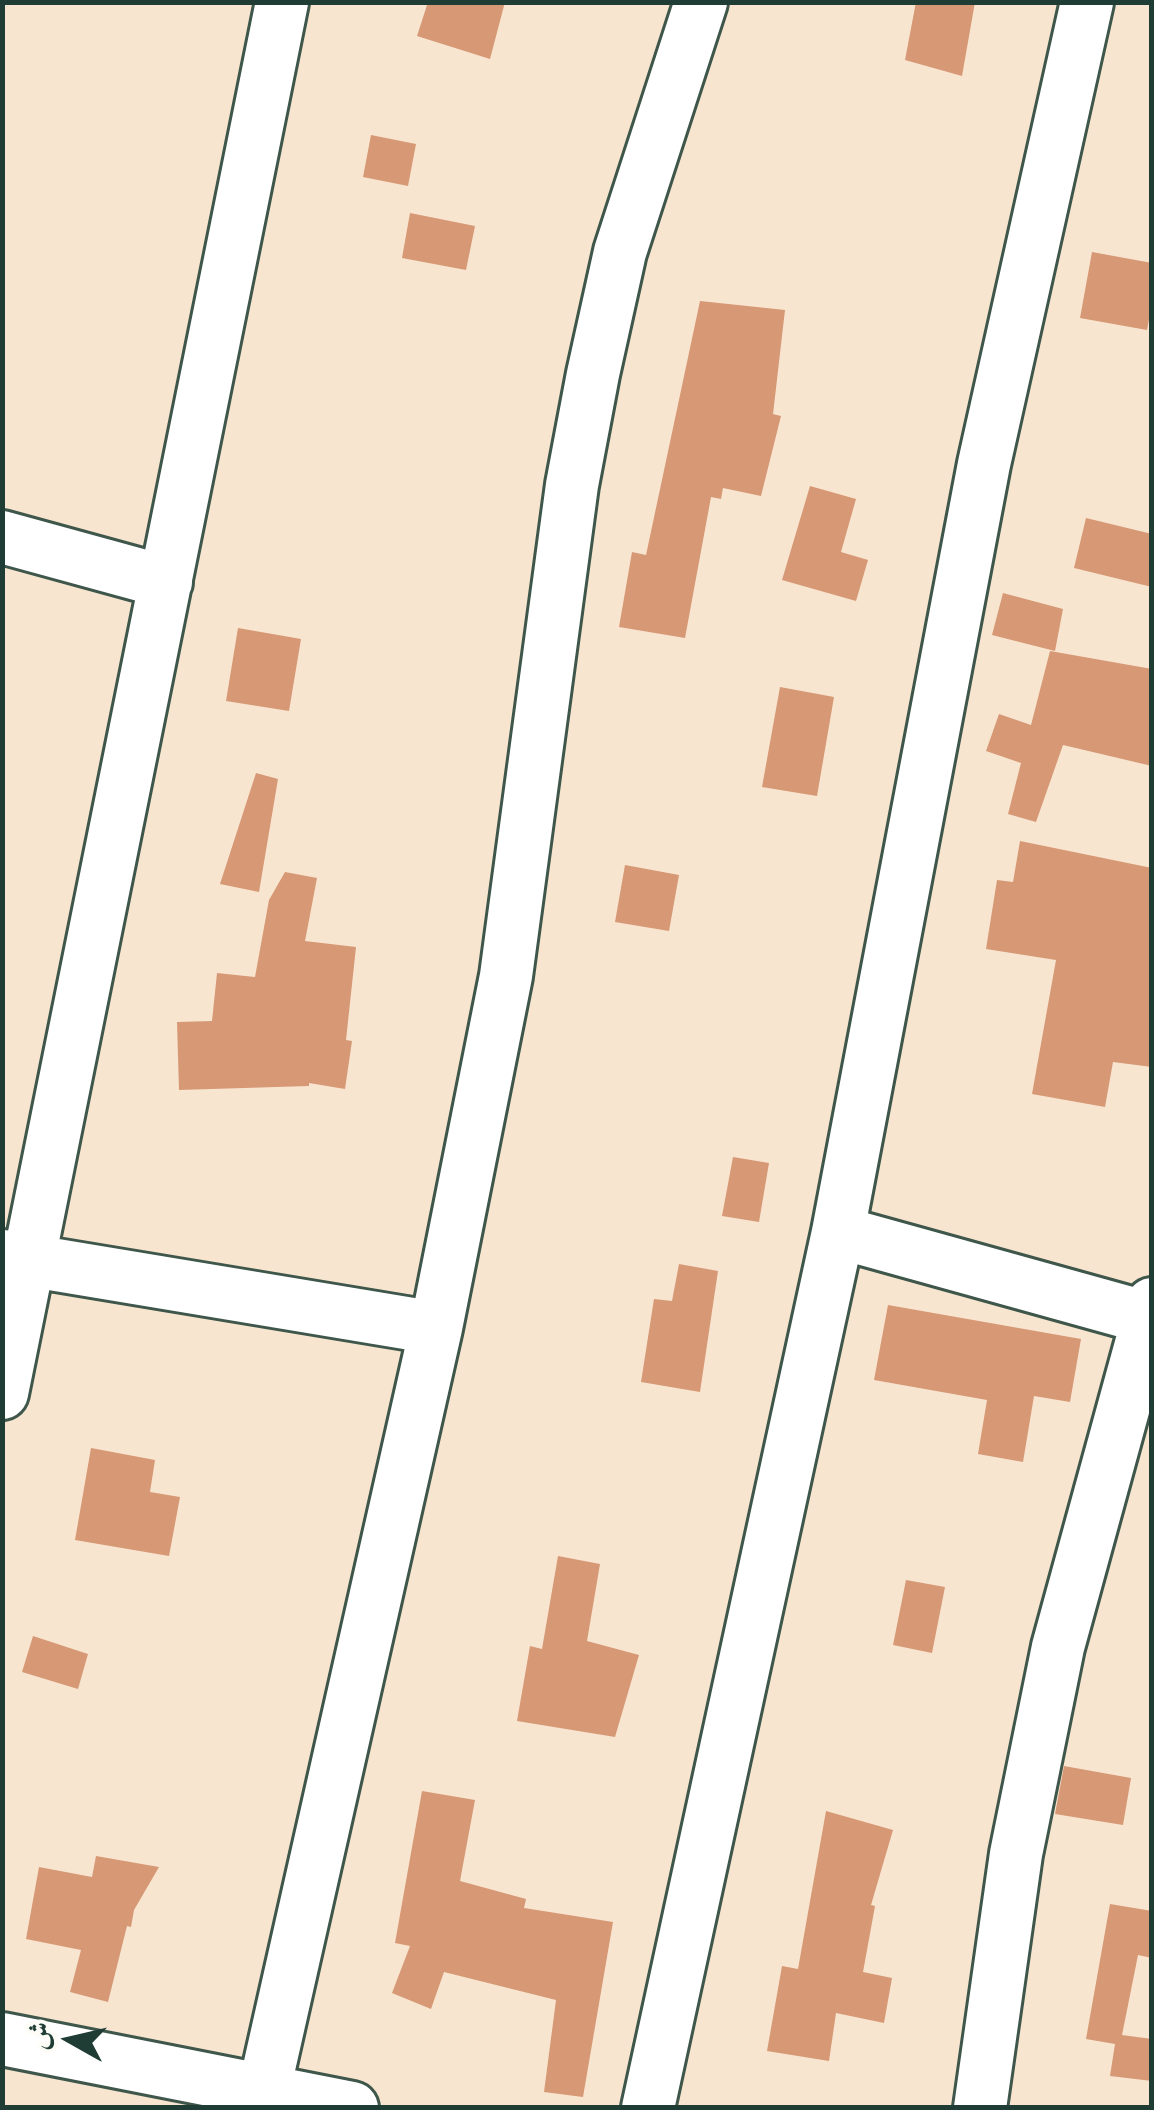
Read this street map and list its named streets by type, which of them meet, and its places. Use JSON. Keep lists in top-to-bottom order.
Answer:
{
  "north": "left"
}
